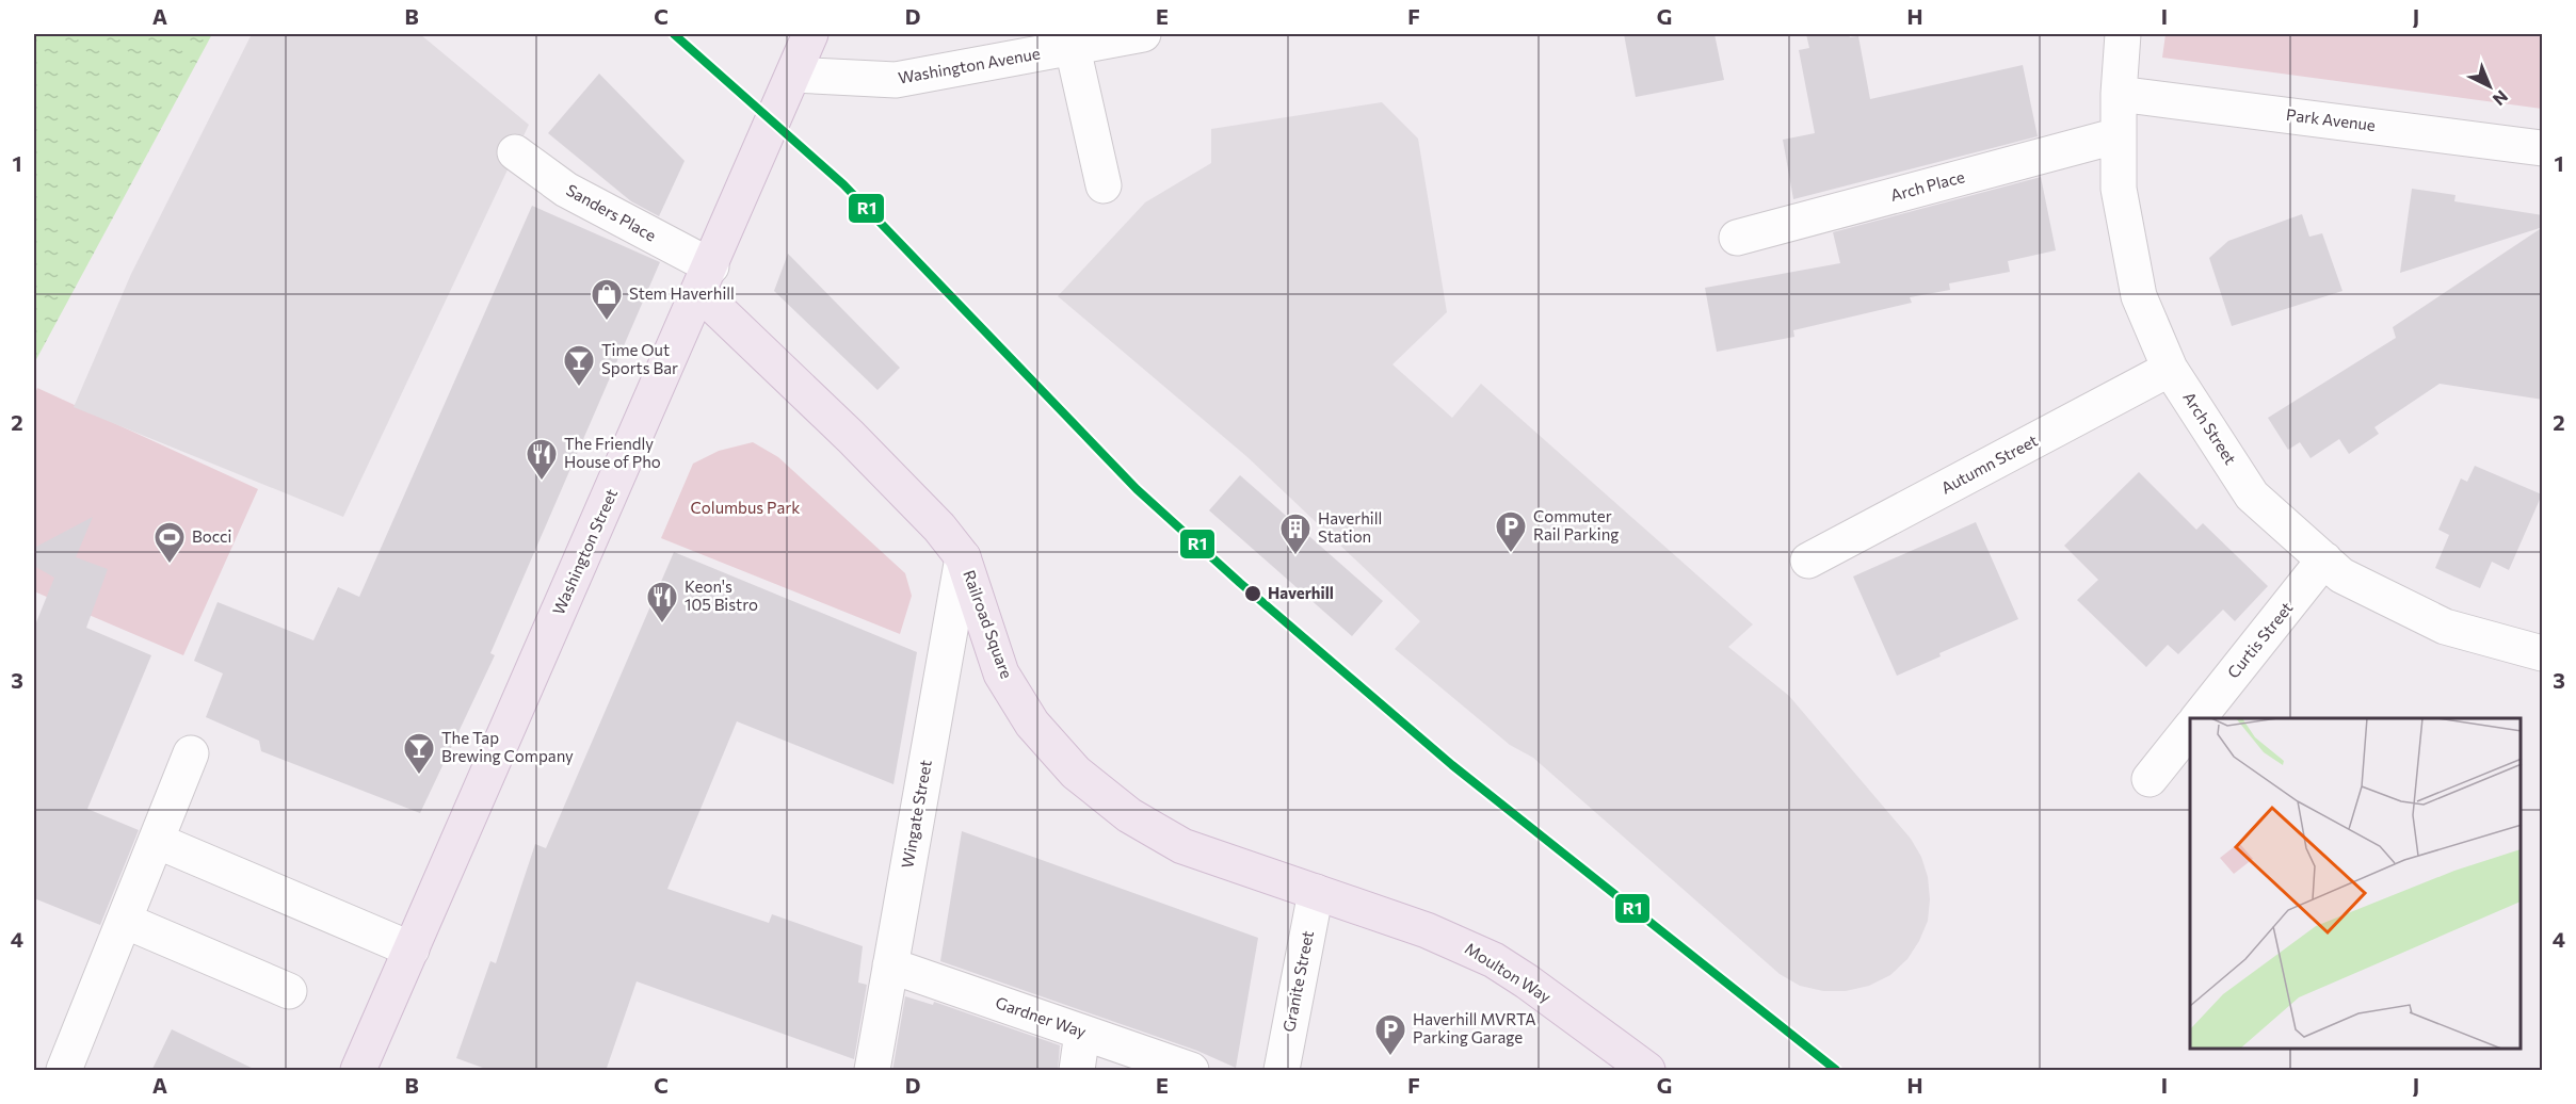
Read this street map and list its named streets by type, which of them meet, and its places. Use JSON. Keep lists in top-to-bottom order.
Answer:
{
  "streets": {
    "main road": ["Washington Street", "Railroad Square", "Moulton Way"],
    "street": [
      "Washington Avenue",
      "Park Avenue",
      "Arch Place",
      "Sanders Place",
      "Arch Street",
      "Autumn Street",
      "Curtis Street",
      "Wingate Street",
      "Granite Street",
      "Gardner Way"
    ]
  },
  "crossings": [
    ["Washington Avenue", "Washington Street"],
    ["Park Avenue", "Arch Street"],
    ["Arch Place", "Arch Street"],
    ["Sanders Place", "Washington Street"],
    ["Sanders Place", "Railroad Square"],
    ["Arch Street", "Autumn Street"],
    ["Arch Street", "Curtis Street"],
    ["Washington Street", "Railroad Square"],
    ["Railroad Square", "Wingate Street"],
    ["Railroad Square", "Moulton Way"],
    ["Railroad Square", "Granite Street"],
    ["Wingate Street", "Gardner Way"],
    ["Moulton Way", "Granite Street"]
  ],
  "parks": ["Columbus Park"],
  "places": {
    "shop": ["Stem Haverhill"],
    "bar": ["Time Out Sports Bar", "The Tap Brewing Company"],
    "restaurant": ["The Friendly House of Pho", "Keon's 105 Bistro"],
    "parking": ["Commuter Rail Parking", "Haverhill MVRTA Parking Garage"],
    "building": ["Haverhill Station"],
    "sports": ["Bocci"],
    "other": ["Haverhill"]
  },
  "lines": ["transit line R1"],
  "north": "bottom right",
  "grid": {
    "columns": [
      "A",
      "B",
      "C",
      "D",
      "E",
      "F",
      "G",
      "H",
      "I",
      "J"
    ],
    "rows": [
      "1",
      "2",
      "3",
      "4"
    ]
  }
}
